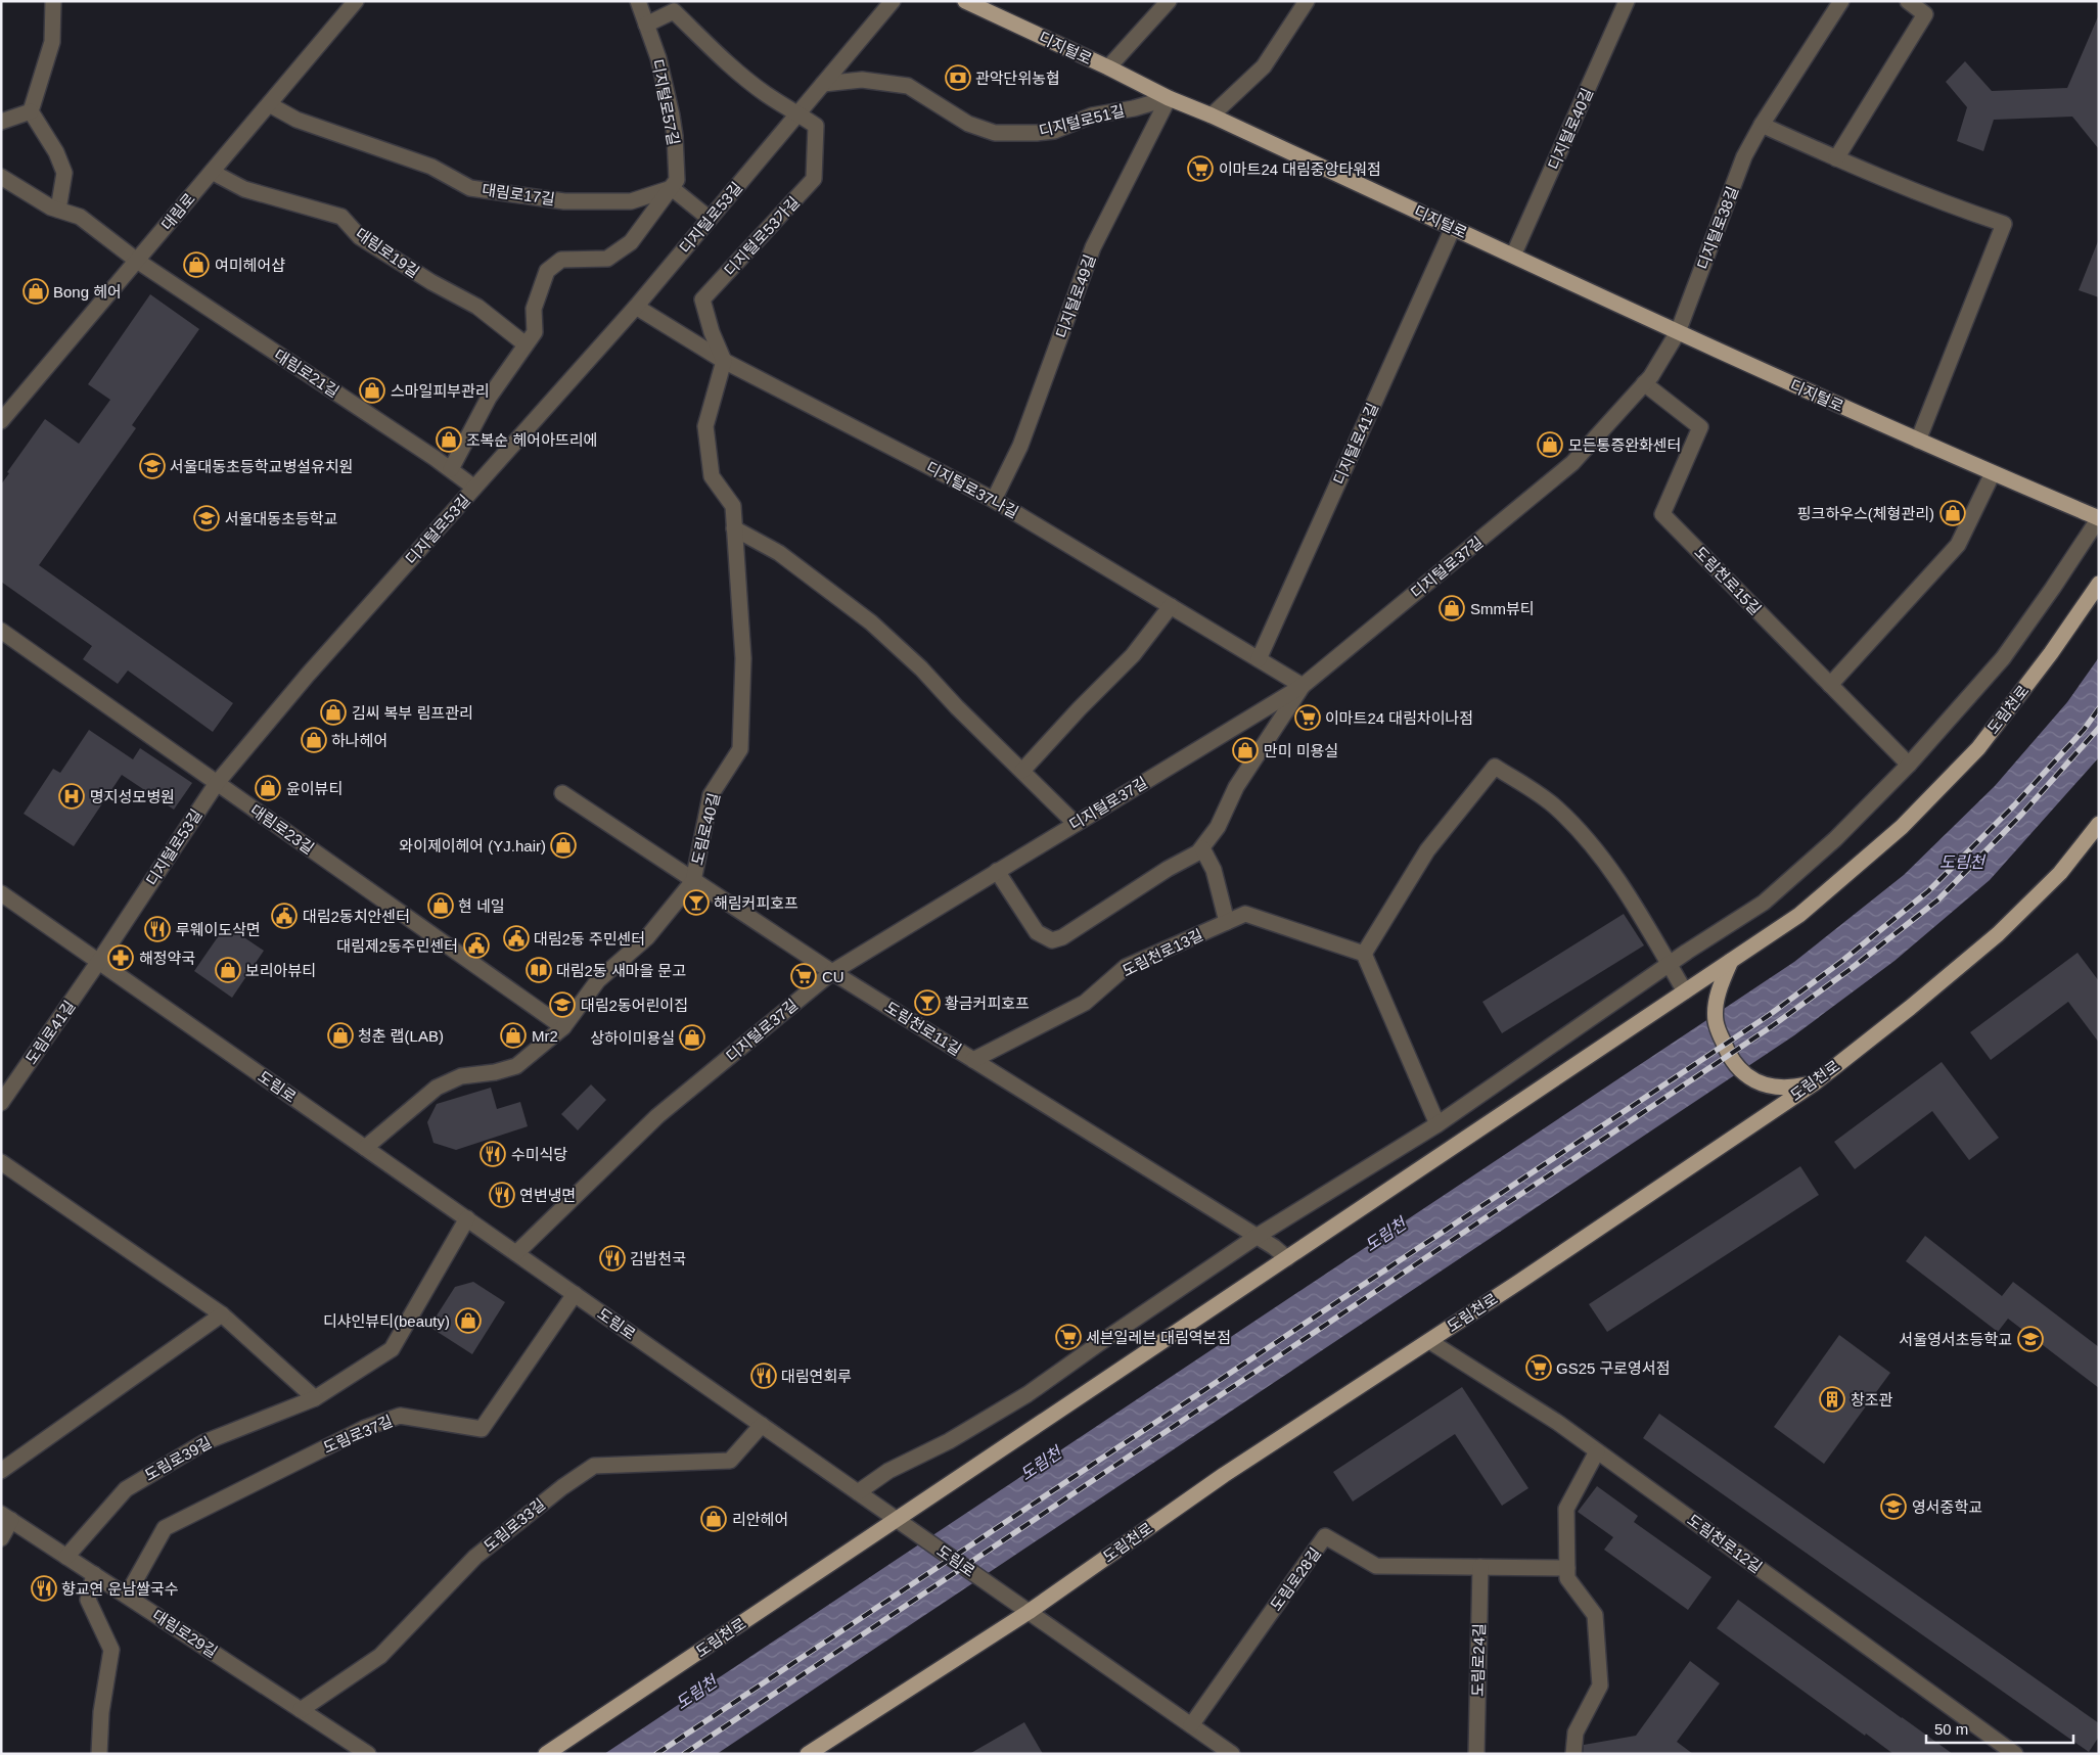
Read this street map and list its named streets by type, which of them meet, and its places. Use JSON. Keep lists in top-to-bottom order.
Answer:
{
  "streets": {
    "main road": ["디지털로", "도림천로"],
    "street": [
      "디지털로57길",
      "디지털로51길",
      "디지털로40길",
      "대림로17길",
      "대림로",
      "디지털로53길",
      "디지털로38길",
      "디지털로53가길",
      "대림로19길",
      "디지털로49길",
      "대림로21길",
      "디지털로41길",
      "디지털로37나길",
      "디지털로37길",
      "도림천로15길",
      "대림로23길",
      "도림로40길",
      "도림천로13길",
      "도림천로11길",
      "도림로41길",
      "도림로",
      "도림로37길",
      "도림로39길",
      "도림로33길",
      "도림천로12길",
      "도림로28길",
      "대림로29길",
      "도림로24길"
    ]
  },
  "crossings": [
    ["디지털로", "디지털로51길"],
    ["디지털로", "디지털로40길"],
    ["디지털로", "디지털로38길"],
    ["디지털로", "디지털로49길"],
    ["디지털로", "디지털로41길"],
    ["디지털로", "디지털로37길"],
    ["디지털로57길", "대림로17길"],
    ["디지털로57길", "대림로19길"],
    ["디지털로57길", "대림로21길"],
    ["디지털로51길", "디지털로53길"],
    ["디지털로51길", "디지털로49길"],
    ["대림로17길", "대림로"],
    ["대림로", "대림로19길"],
    ["대림로", "대림로21길"],
    ["디지털로53길", "디지털로53가길"],
    ["디지털로53길", "대림로21길"],
    ["디지털로53길", "디지털로37나길"],
    ["디지털로53길", "대림로23길"],
    ["디지털로53길", "도림로41길"],
    ["디지털로53길", "도림로"],
    ["디지털로38길", "디지털로37길"],
    ["디지털로53가길", "디지털로37나길"],
    ["디지털로53가길", "도림로40길"],
    ["디지털로49길", "디지털로37나길"],
    ["디지털로41길", "디지털로37나길"],
    ["디지털로37나길", "디지털로37길"],
    ["디지털로37나길", "도림로40길"],
    ["디지털로37길", "도림천로15길"],
    ["디지털로37길", "도림천로11길"],
    ["디지털로37길", "도림로"],
    ["도림천로", "도림천로11길"],
    ["도림천로", "도림로"],
    ["도림천로", "도림천로12길"],
    ["대림로23길", "도림로40길"],
    ["도림로40길", "도림천로11길"],
    ["도림로40길", "도림로"],
    ["도림천로13길", "도림천로11길"],
    ["도림로41길", "도림로"],
    ["도림로", "도림로37길"],
    ["도림로", "도림로39길"],
    ["도림로", "도림로33길"],
    ["도림로", "도림로28길"],
    ["도림로37길", "대림로29길"],
    ["도림로39길", "대림로29길"],
    ["도림로33길", "대림로29길"],
    ["도림로28길", "도림로24길"]
  ],
  "water": ["도림천"],
  "places": {
    "bank": ["관악단위농협"],
    "supermarket": [
      "이마트24 대림중앙타워점",
      "이마트24 대림차이나점",
      "CU",
      "세븐일레븐 대림역본점",
      "GS25 구로영서점"
    ],
    "shop": [
      "여미헤어샵",
      "Bong 헤어",
      "스마일피부관리",
      "조복순 헤어아뜨리에",
      "모든통증완화센터",
      "핑크하우스(체형관리)",
      "Smm뷰티",
      "김씨 복부 림프관리",
      "하나헤어",
      "만미 미용실",
      "윤이뷰티",
      "와이제이헤어 (YJ.hair)",
      "현 네일",
      "보리아뷰티",
      "청춘 랩(LAB)",
      "Mr2",
      "상하이미용실",
      "디샤인뷰티(beauty)",
      "리안헤어"
    ],
    "school or university": [
      "서울대동초등학교병설유치원",
      "서울대동초등학교",
      "대림2동어린이집",
      "서울영서초등학교",
      "영서중학교"
    ],
    "hospital": ["명지성모병원"],
    "bar": ["해림커피호프", "황금커피호프"],
    "public building": ["대림2동치안센터", "대림2동 주민센터", "대림제2동주민센터"],
    "restaurant": [
      "루웨이도삭면",
      "수미식당",
      "연변냉면",
      "김밥천국",
      "대림연회루",
      "향교연 운남쌀국수"
    ],
    "pharmacy": ["해정약국"],
    "library": ["대림2동 새마을 문고"],
    "building": ["창조관"]
  },
  "scale_bar": "50 m"
}
